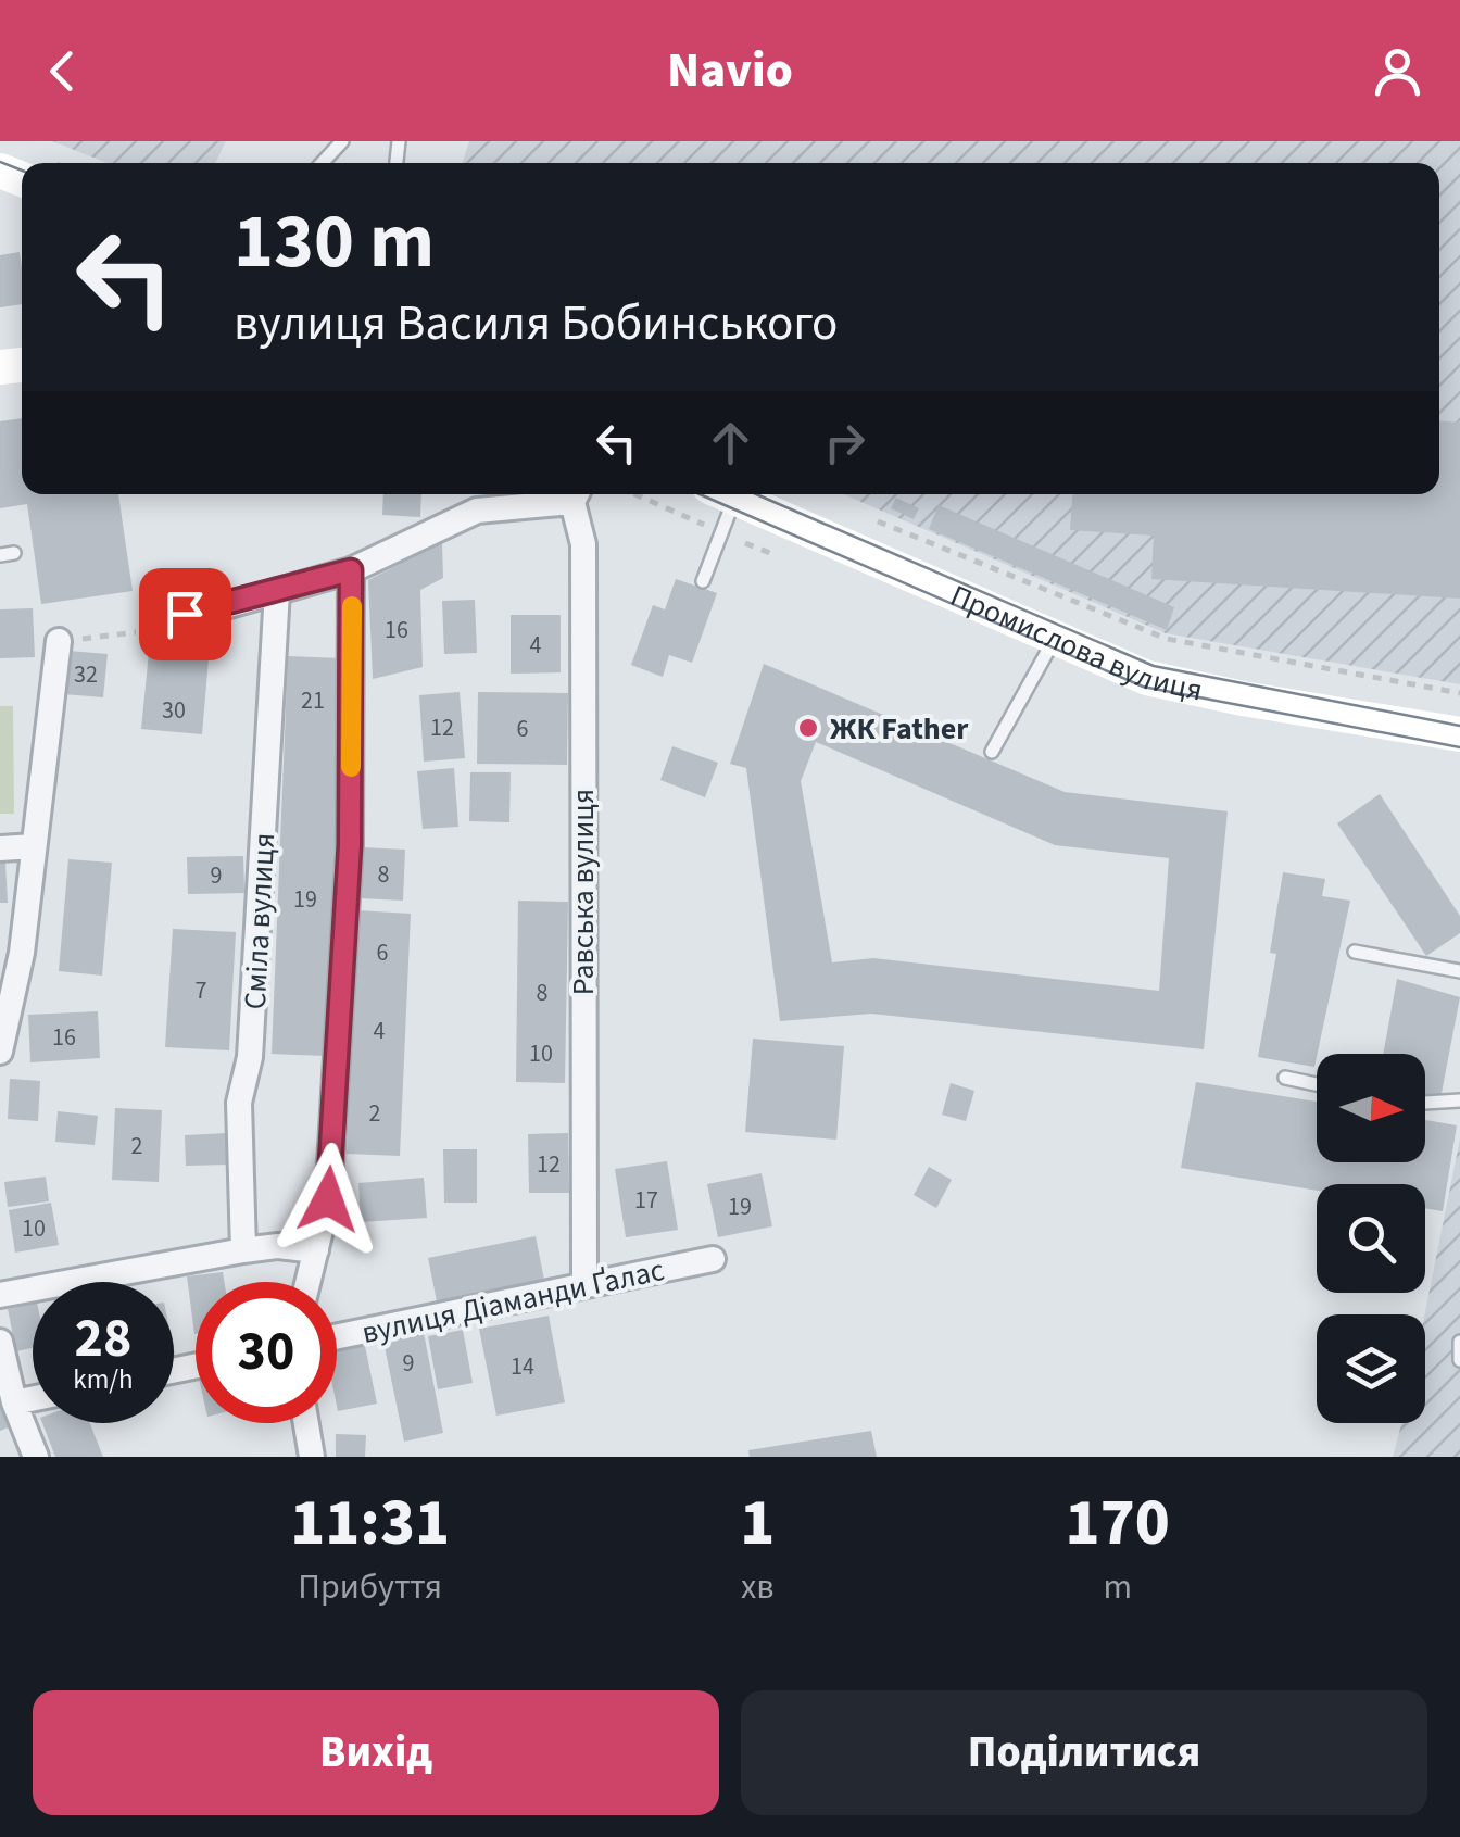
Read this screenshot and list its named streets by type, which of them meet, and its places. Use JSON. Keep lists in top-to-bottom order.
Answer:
{
  "streets": {
    "main road": ["Промислова вулиця"],
    "street": ["Равська вулиця", "Сміла вулиця", "вулиця Діаманди Ґалас"]
  },
  "crossings": [
    ["Равська вулиця", "вулиця Діаманди Ґалас"]
  ],
  "places": ["ЖК Father"],
  "house_numbers": [
    "16",
    "4",
    "32",
    "21",
    "30",
    "12",
    "6",
    "8",
    "9",
    "19",
    "6",
    "7",
    "8",
    "4",
    "16",
    "10",
    "2",
    "2",
    "12",
    "17",
    "19",
    "10",
    "9",
    "14"
  ],
  "north": "right",
  "page": {
    "header": "Navio",
    "turn": ["130 m", "вулиця Василя Бобинського"],
    "speed": "28 km/h",
    "limit": "30",
    "eta": [
      "11:31",
      "Прибуття",
      "1",
      "хв",
      "170",
      "m"
    ],
    "buttons": ["Вихід", "Поділитися"]
  }
}
